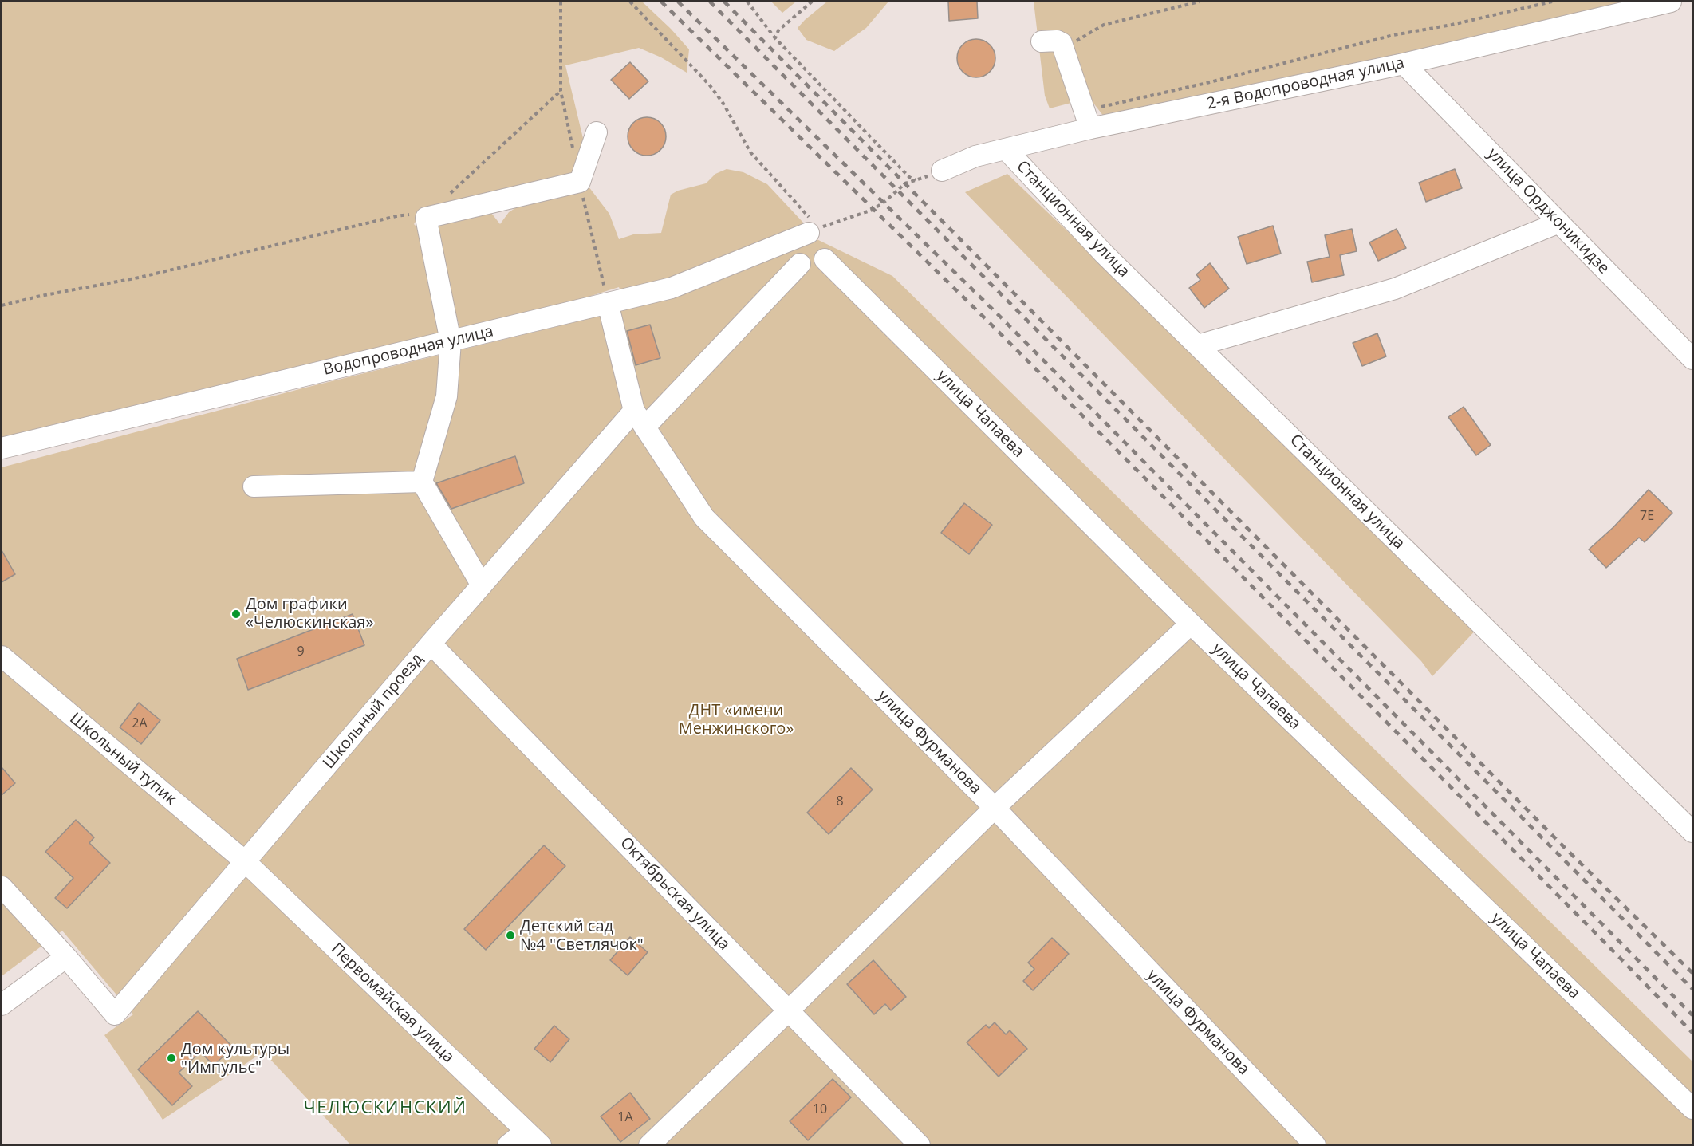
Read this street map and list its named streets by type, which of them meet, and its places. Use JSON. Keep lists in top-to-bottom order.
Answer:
{
  "streets": {
    "street": [
      "2-я Водопроводная улица",
      "улица Орджоникидзе",
      "Станционная улица",
      "Водопроводная улица",
      "улица Чапаева",
      "Школьный проезд",
      "улица Фурманова",
      "Школьный тупик",
      "Октябрьская улица",
      "Первомайская улица"
    ]
  },
  "crossings": [
    ["2-я Водопроводная улица", "улица Орджоникидзе"],
    ["2-я Водопроводная улица", "Станционная улица"],
    ["Водопроводная улица", "улица Фурманова"],
    ["Школьный проезд", "улица Фурманова"],
    ["Школьный проезд", "Школьный тупик"],
    ["Школьный проезд", "Октябрьская улица"],
    ["Школьный проезд", "Первомайская улица"],
    ["Школьный тупик", "Первомайская улица"]
  ],
  "districts": ["ЧЕЛЮСКИНСКИЙ"],
  "parks": ["ДНТ «имени Менжинского»"],
  "places": ["Дом графики «Челюскинская»", "Детский сад №4 \"Светлячок\"", "Дом культуры \"Импульс\""],
  "house_numbers": [
    "7Е",
    "9",
    "2А",
    "8",
    "10",
    "1А"
  ]
}
